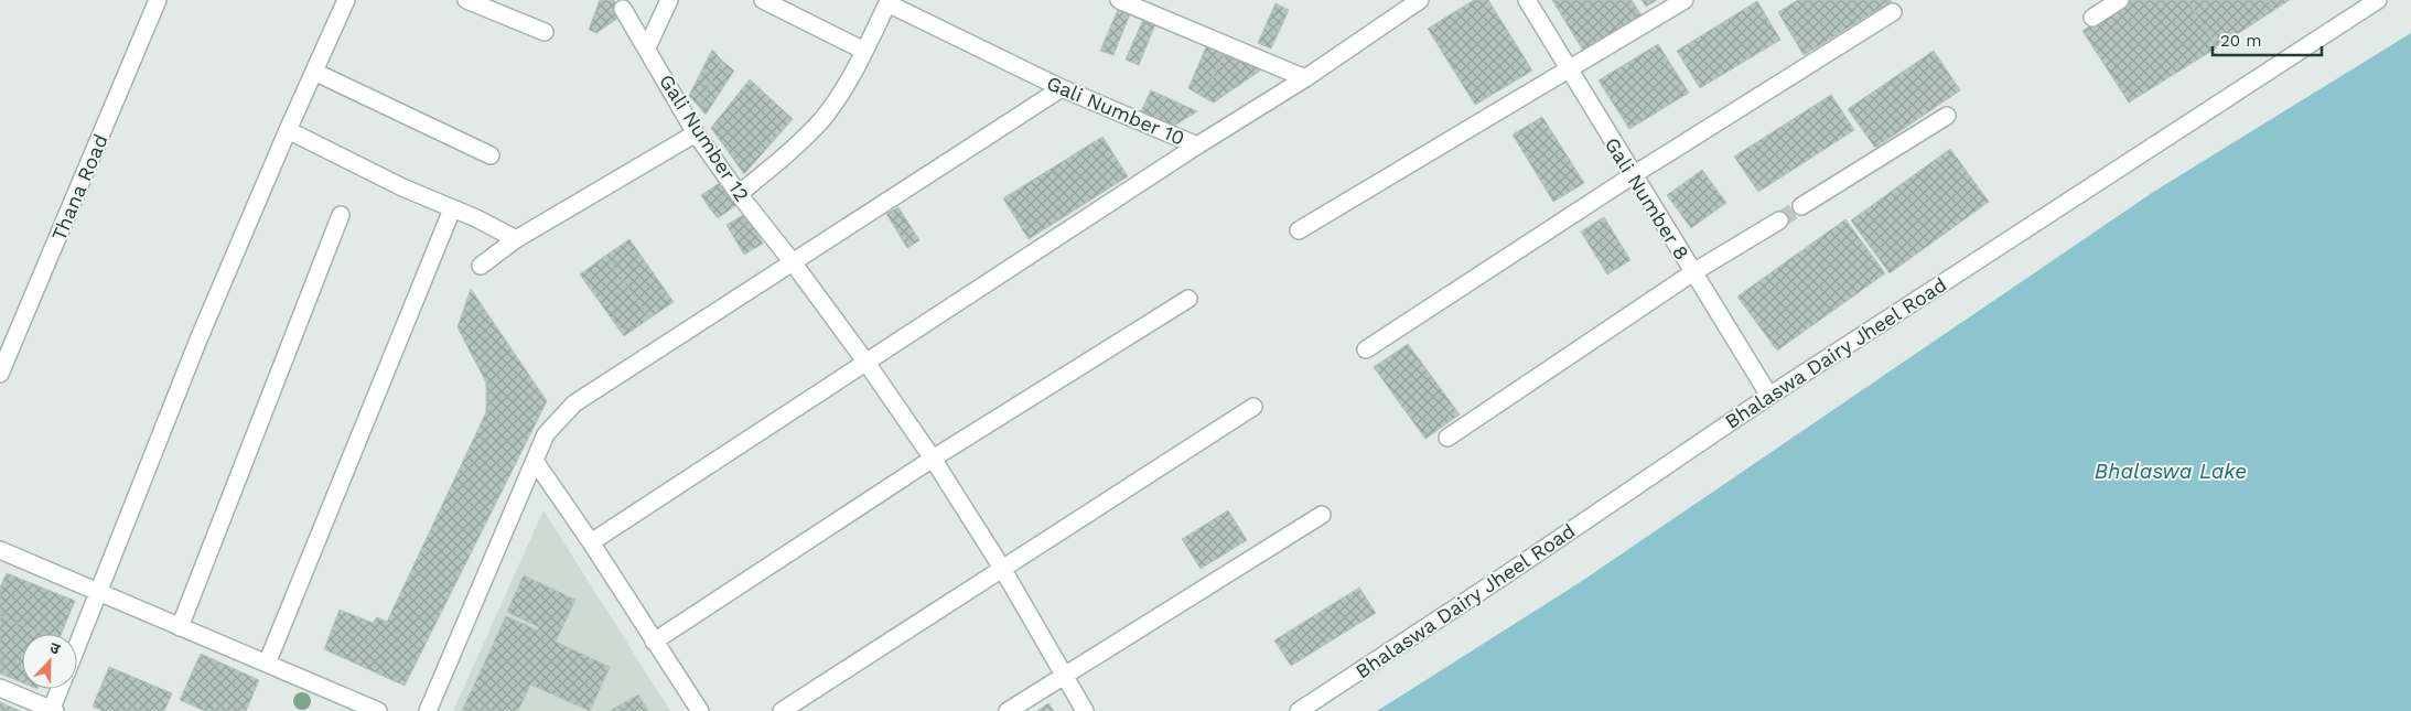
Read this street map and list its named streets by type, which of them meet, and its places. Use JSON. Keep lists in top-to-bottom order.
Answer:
{
  "streets": {
    "street": [
      "Gali Number 10",
      "Gali Number 12",
      "Thana Road",
      "Gali Number 8",
      "Bhalaswa Dairy Jheel Road"
    ]
  },
  "crossings": [
    ["Gali Number 8", "Bhalaswa Dairy Jheel Road"]
  ],
  "water": ["Bhalaswa Lake"],
  "scale_bar": "20 m",
  "north": "top"
}
